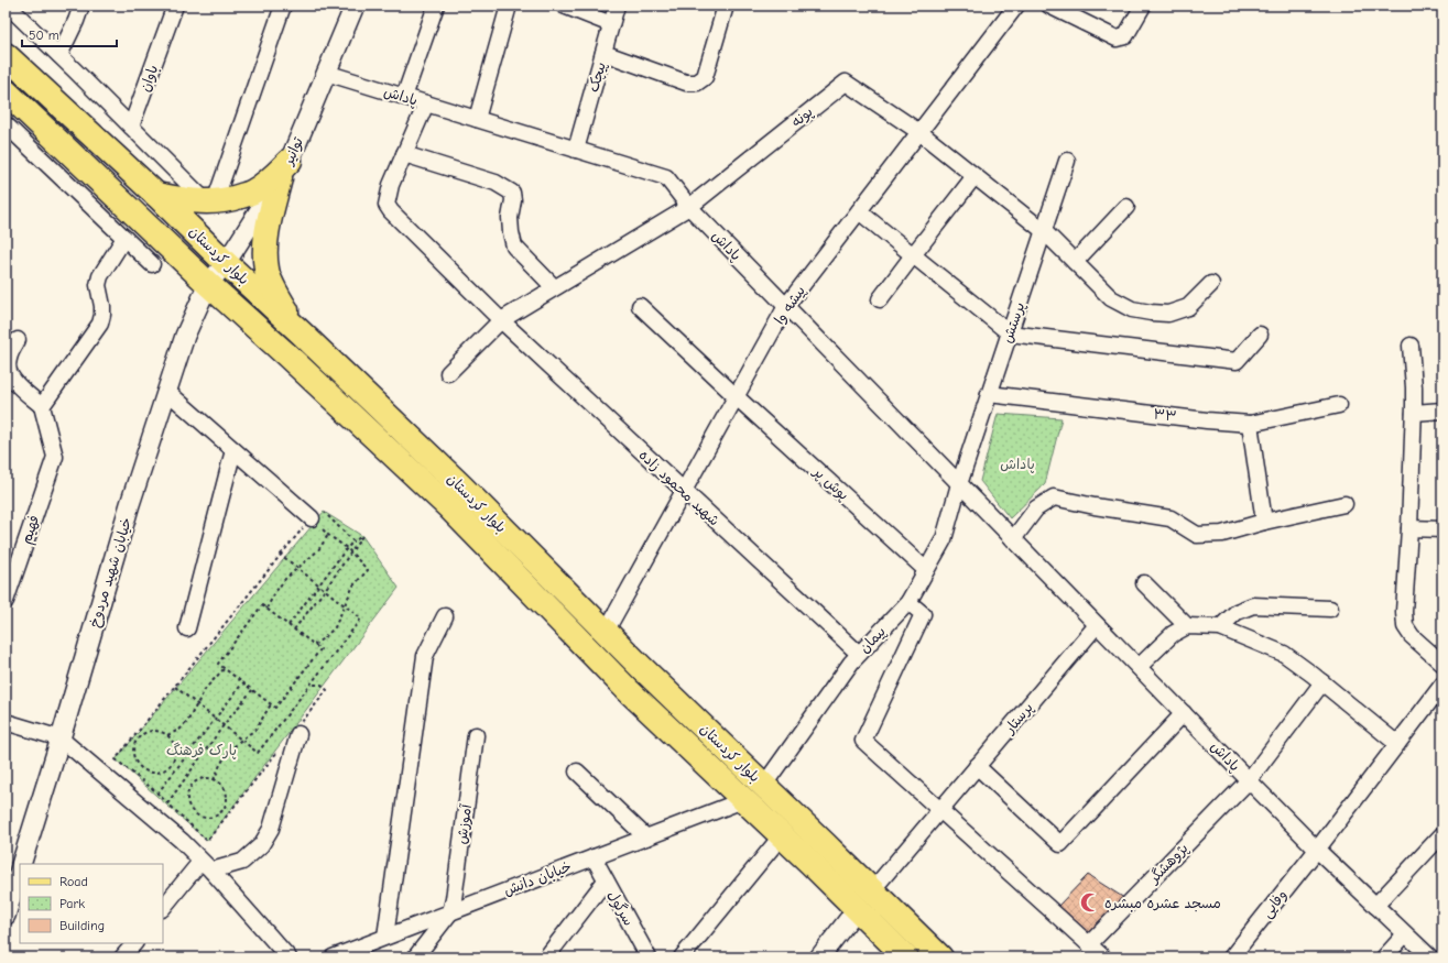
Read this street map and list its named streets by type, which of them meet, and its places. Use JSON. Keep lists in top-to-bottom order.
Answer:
{
  "streets": {
    "main road": ["بلوار کردستان"],
    "street": [
      "پیچک",
      "باوان",
      "پاداش",
      "پونه",
      "توانیر",
      "پیشه وا",
      "پرستش",
      "۳۳",
      "پوش پر",
      "شهید محمود زاده",
      "فهیم",
      "خیابان شهید مردوخ",
      "پیمان",
      "پرستار",
      "آموزش",
      "پژوهشگر",
      "خیابان دانش",
      "وفایی",
      "سرگول"
    ]
  },
  "crossings": [
    ["پیچک", "پاداش"],
    ["پاداش", "پونه"],
    ["پاداش", "توانیر"],
    ["پاداش", "پیشه وا"],
    ["پاداش", "پرستش"],
    ["پاداش", "پیمان"],
    ["پاداش", "پرستار"],
    ["پاداش", "پژوهشگر"],
    ["پاداش", "وفایی"],
    ["پونه", "پیشه وا"],
    ["توانیر", "بلوار کردستان"],
    ["توانیر", "خیابان شهید مردوخ"],
    ["بلوار کردستان", "پیشه وا"],
    ["بلوار کردستان", "خیابان شهید مردوخ"],
    ["بلوار کردستان", "پیمان"],
    ["بلوار کردستان", "پرستار"],
    ["بلوار کردستان", "خیابان دانش"],
    ["پیشه وا", "پوش پر"],
    ["پیشه وا", "شهید محمود زاده"],
    ["پرستش", "۳۳"],
    ["پرستش", "پیمان"],
    ["پوش پر", "پیمان"],
    ["شهید محمود زاده", "پیمان"],
    ["آموزش", "خیابان دانش"],
    ["خیابان دانش", "سرگول"]
  ],
  "parks": ["پاداش", "پارک فرهنگ"],
  "places": {
    "mosque": ["مسجد عشره مبشره"]
  },
  "legend": ["Road", "Park", "Building"],
  "scale_bar": "50 m"
}
